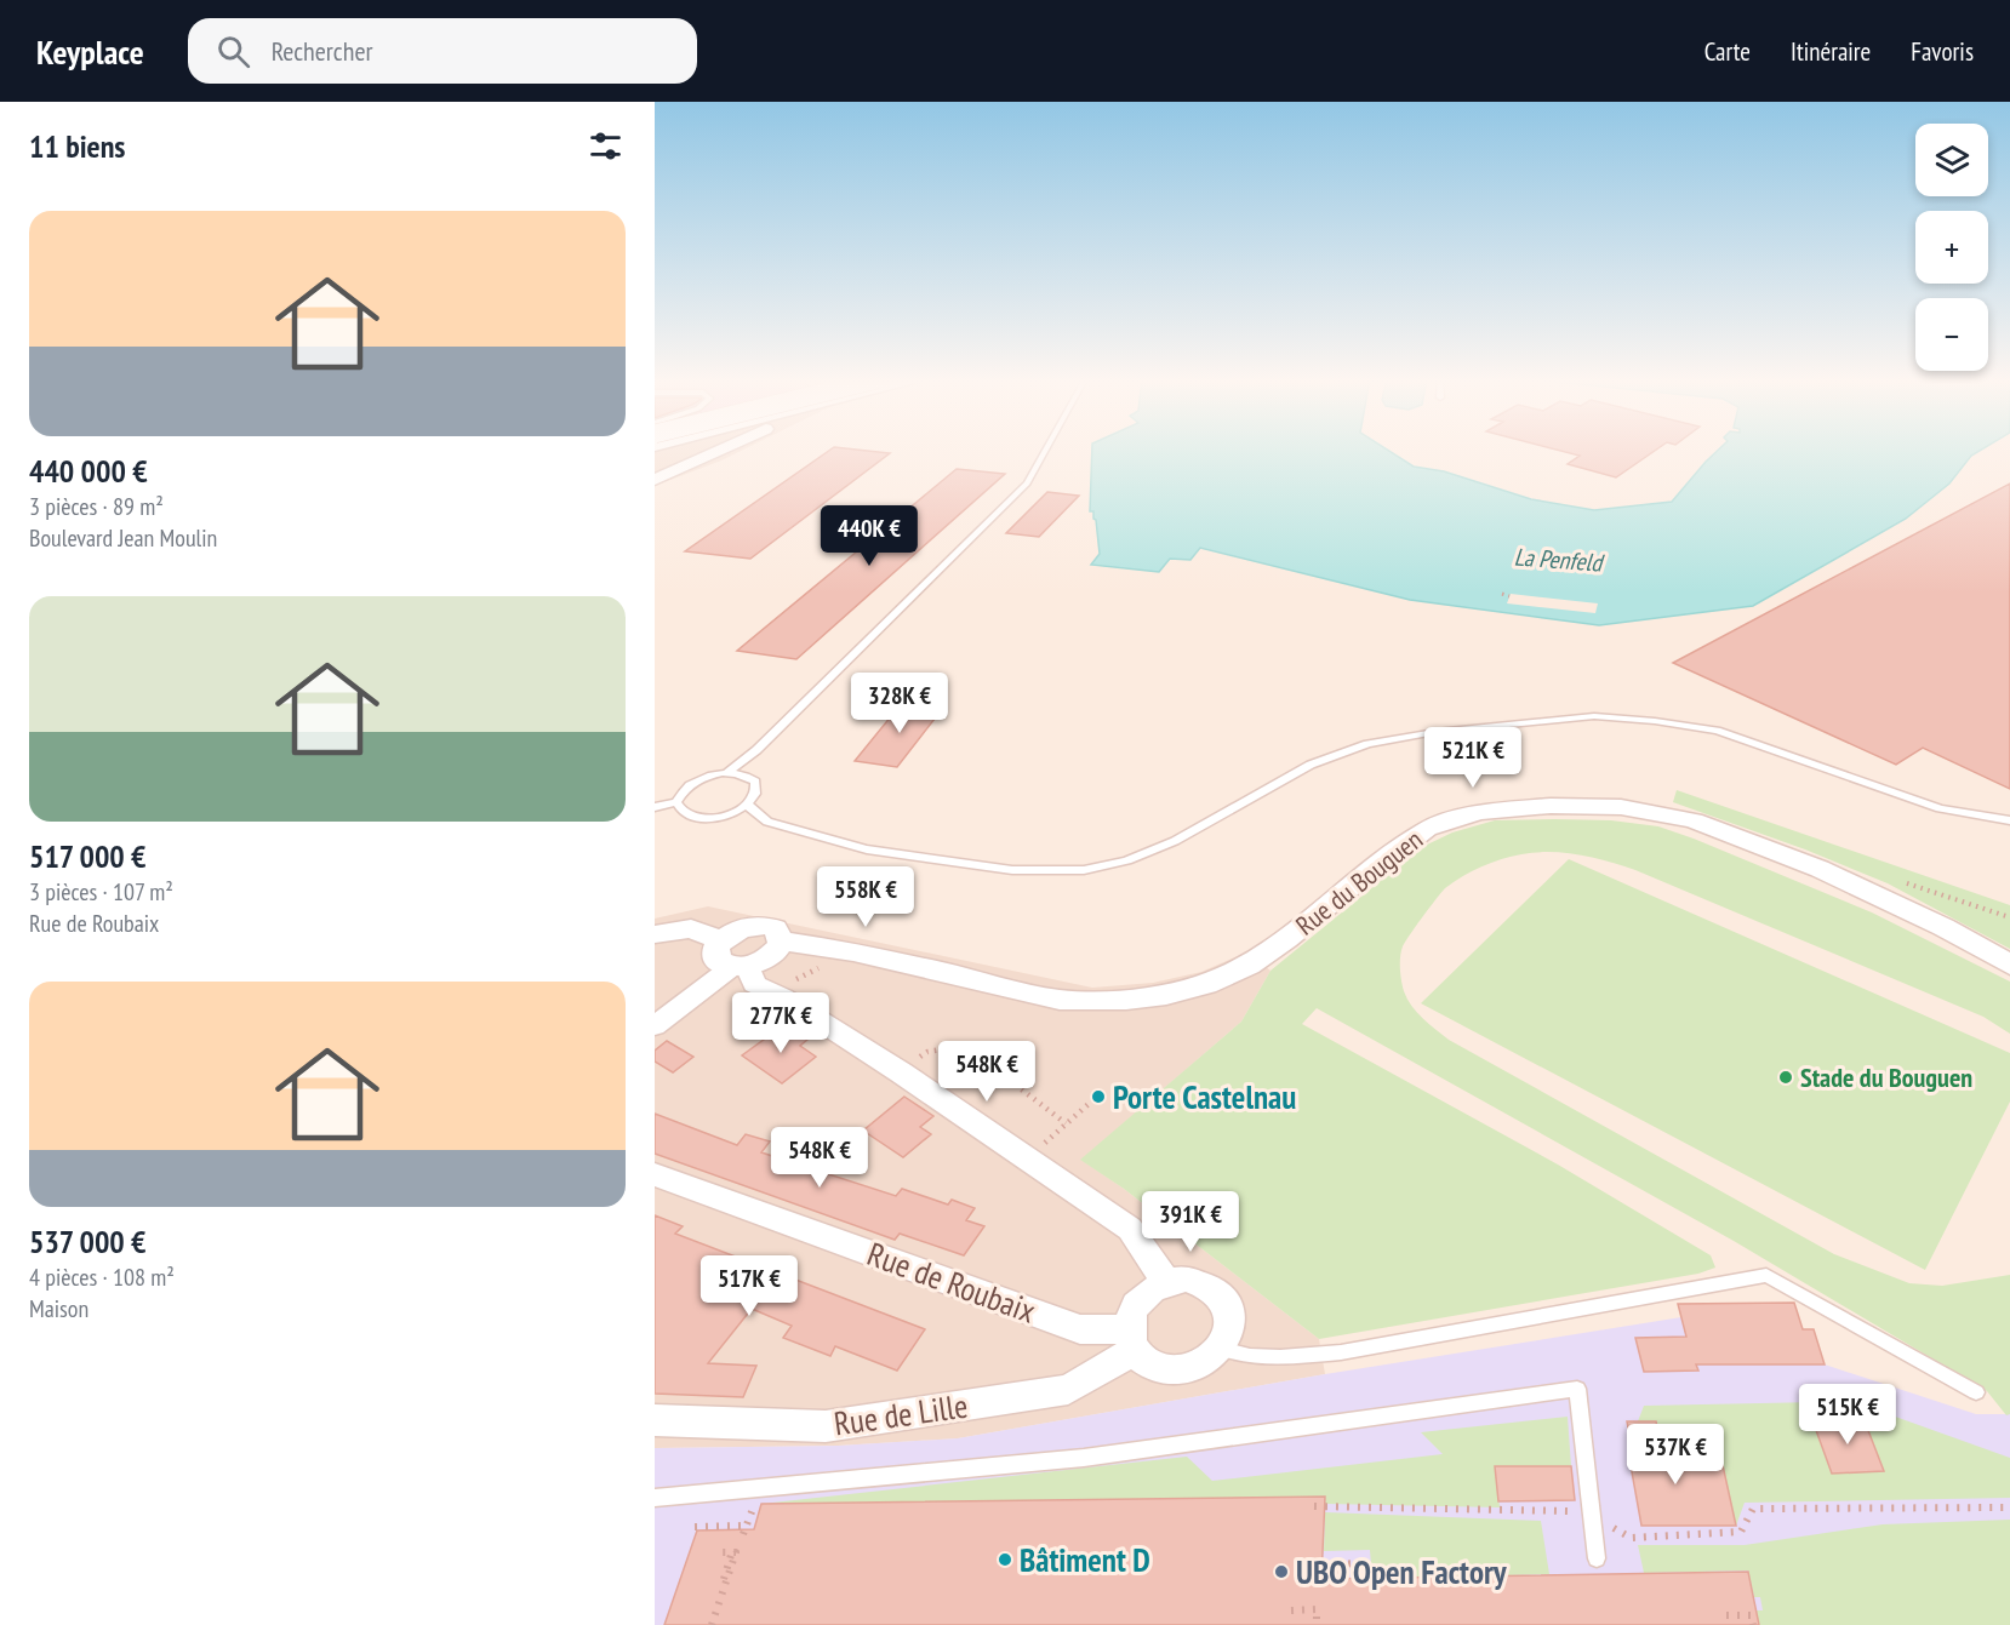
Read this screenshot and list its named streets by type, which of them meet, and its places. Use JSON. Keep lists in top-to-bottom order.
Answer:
{
  "streets": {
    "street": ["Rue du Bouguen", "Rue de Roubaix", "Rue de Lille"]
  },
  "crossings": [
    ["Rue de Roubaix", "Rue de Lille"]
  ],
  "water": ["La Penfeld"],
  "places": [
    "Stade du Bouguen",
    "Porte Castelnau",
    "Bâtiment D",
    "UBO Open Factory"
  ],
  "page": {
    "header": "Keyplace",
    "search": "Rechercher",
    "nav": ["Carte", "Itinéraire", "Favoris"],
    "heading": "11 biens",
    "map_buttons": ["+", "−"],
    "list": [
      {
        "name": "440 000 €",
        "note": "3 pièces · 89 m² · Boulevard Jean Moulin"
      },
      {
        "name": "517 000 €",
        "note": "3 pièces · 107 m² · Rue de Roubaix"
      },
      {
        "name": "537 000 €",
        "note": "4 pièces · 108 m² · Maison"
      }
    ],
    "price": [
      "440K €",
      "328K €",
      "521K €",
      "558K €",
      "277K €",
      "548K €",
      "548K €",
      "391K €",
      "517K €",
      "515K €",
      "537K €"
    ]
  }
}
